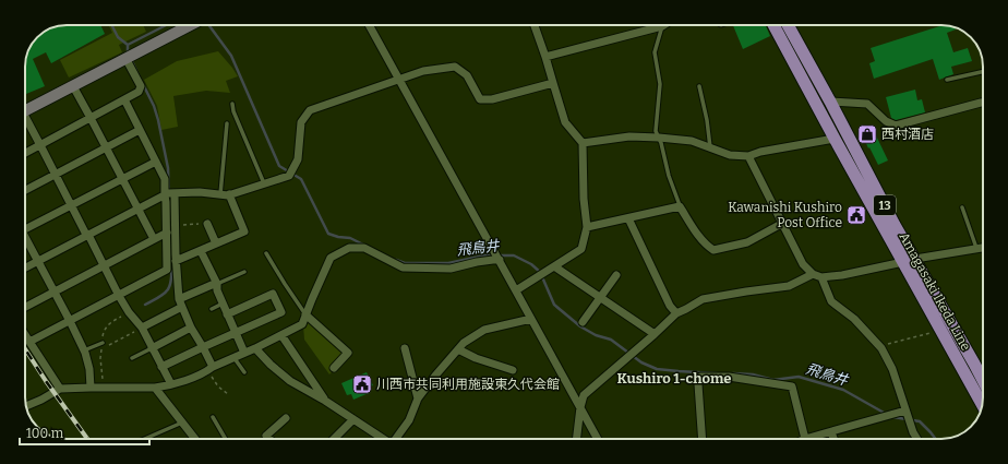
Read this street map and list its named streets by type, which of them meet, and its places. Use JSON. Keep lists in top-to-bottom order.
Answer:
{
  "streets": {
    "main road": ["13", "Amagasaki Ikeda Line"]
  },
  "districts": ["Kushiro 1-chome"],
  "water": ["飛鳥井"],
  "places": {
    "shop": ["西村酒店"],
    "public building": ["Kawanishi Kushiro Post Office", "川西市共同利用施設東久代会館"]
  },
  "scale_bar": "100 m"
}
